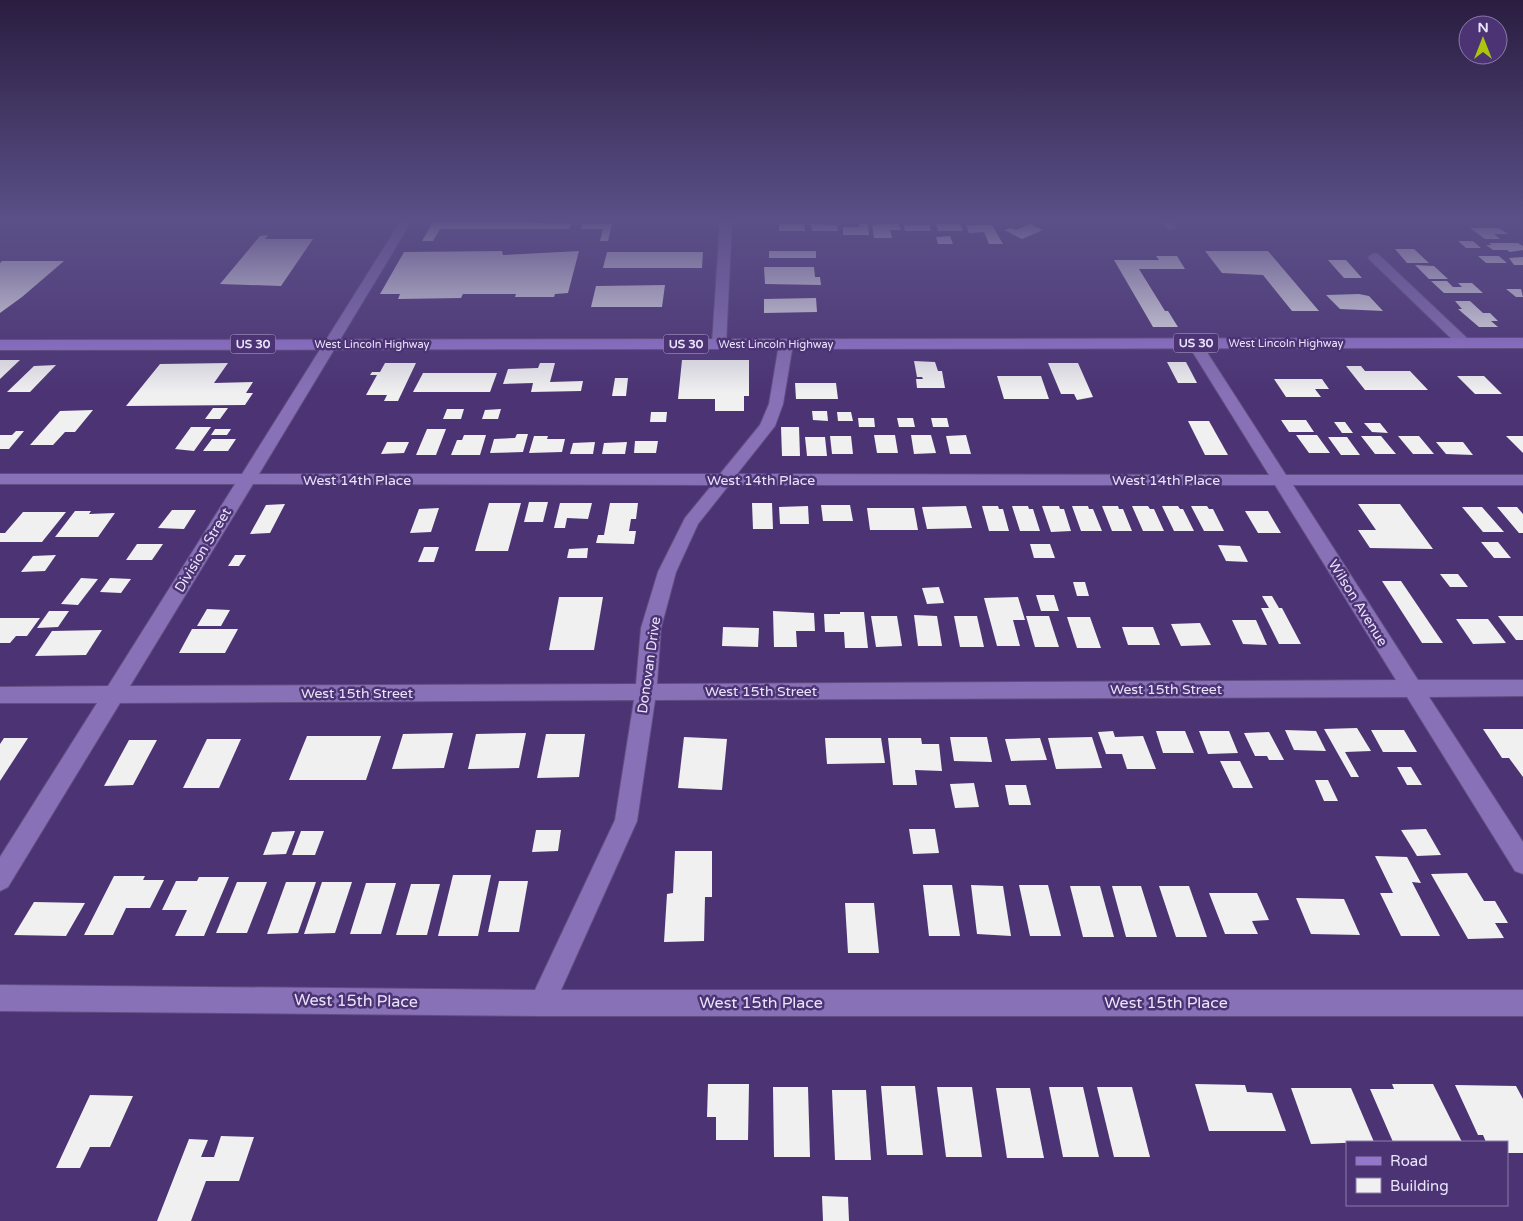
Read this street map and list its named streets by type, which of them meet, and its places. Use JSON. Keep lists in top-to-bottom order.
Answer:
{
  "streets": {
    "main road": ["US 30", "West Lincoln Highway"],
    "street": [
      "West 14th Place",
      "Division Street",
      "Wilson Avenue",
      "Donovan Drive",
      "West 15th Street",
      "West 15th Place"
    ]
  },
  "crossings": [
    ["West Lincoln Highway", "Division Street"],
    ["West Lincoln Highway", "Wilson Avenue"],
    ["West Lincoln Highway", "Donovan Drive"],
    ["West 14th Place", "Division Street"],
    ["West 14th Place", "Wilson Avenue"],
    ["West 14th Place", "Donovan Drive"],
    ["Division Street", "West 15th Street"],
    ["Wilson Avenue", "West 15th Street"],
    ["Donovan Drive", "West 15th Street"],
    ["Donovan Drive", "West 15th Place"]
  ],
  "legend": ["Road", "Building"],
  "north": "top"
}
